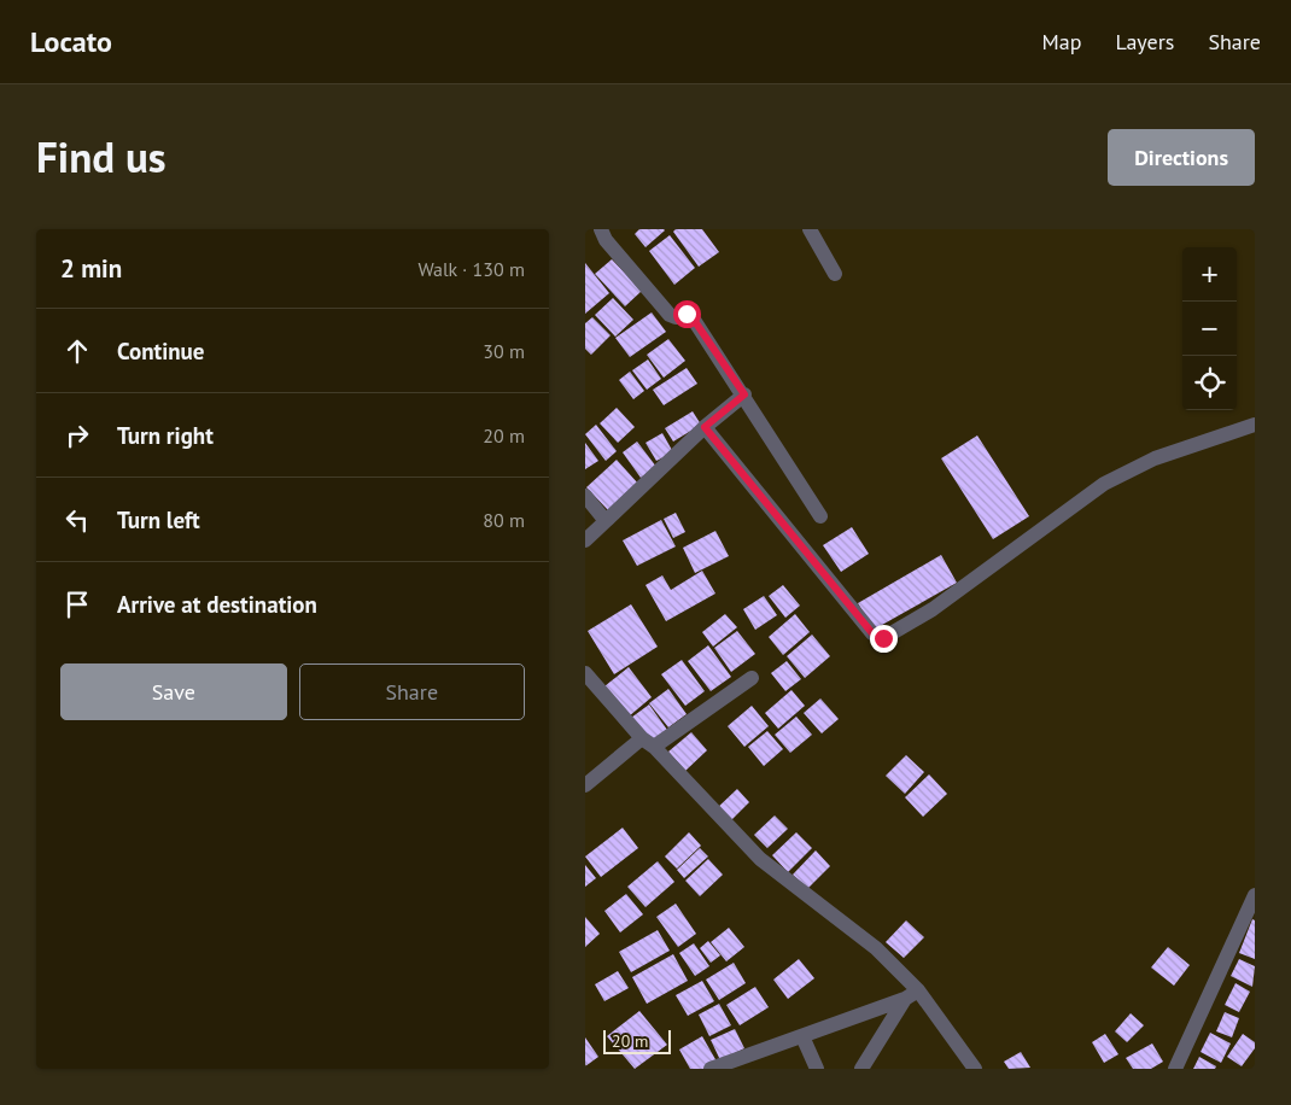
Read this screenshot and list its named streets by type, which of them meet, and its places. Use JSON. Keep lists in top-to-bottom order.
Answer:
{
  "scale_bar": "20 m",
  "page": {
    "header": "Locato",
    "nav": ["Map", "Layers", "Share"],
    "title": "Find us",
    "buttons": [
      "Directions",
      ["Save", "Share"]
    ],
    "heading": ["2 min", "Walk · 130 m"],
    "map_buttons": ["+", "−"],
    "list": [
      ["Continue", "30 m"],
      ["Turn right", "20 m"],
      ["Turn left", "80 m"],
      "Arrive at destination"
    ],
    "scale": "20 m"
  }
}
